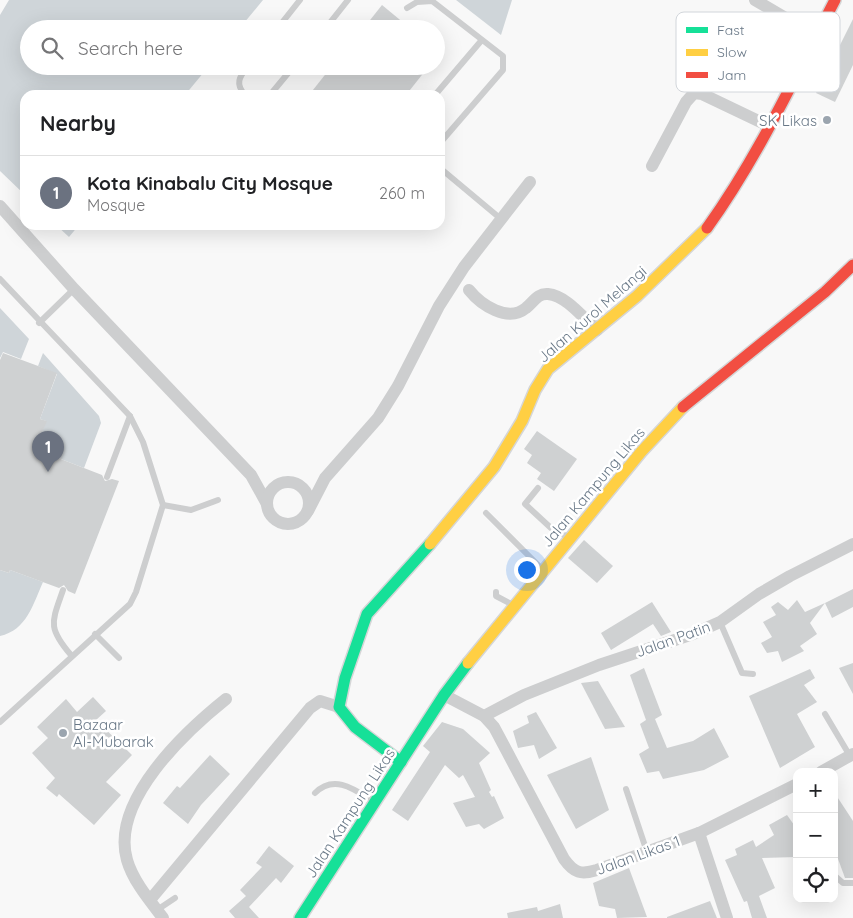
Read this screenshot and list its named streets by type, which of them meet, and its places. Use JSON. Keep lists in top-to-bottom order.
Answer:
{
  "streets": {
    "street": [
      "Jalan Kurol Melangi",
      "Jalan Kampung Likas",
      "Jalan Patin",
      "Jalan Likas 1"
    ]
  },
  "crossings": [
    ["Jalan Kampung Likas", "Jalan Likas 1"],
    ["Jalan Patin", "Jalan Likas 1"]
  ],
  "places": ["SK Likas", "Bazaar Al-Mubarak"],
  "legend": ["Fast", "Slow", "Jam"],
  "page": {
    "search": "Search here",
    "heading": "Nearby",
    "list": [
      {
        "mark": "1",
        "name": "Kota Kinabalu City Mosque",
        "note": "Mosque",
        "value": "260 m"
      }
    ],
    "pins": "1",
    "map_buttons": ["+", "−"]
  }
}
